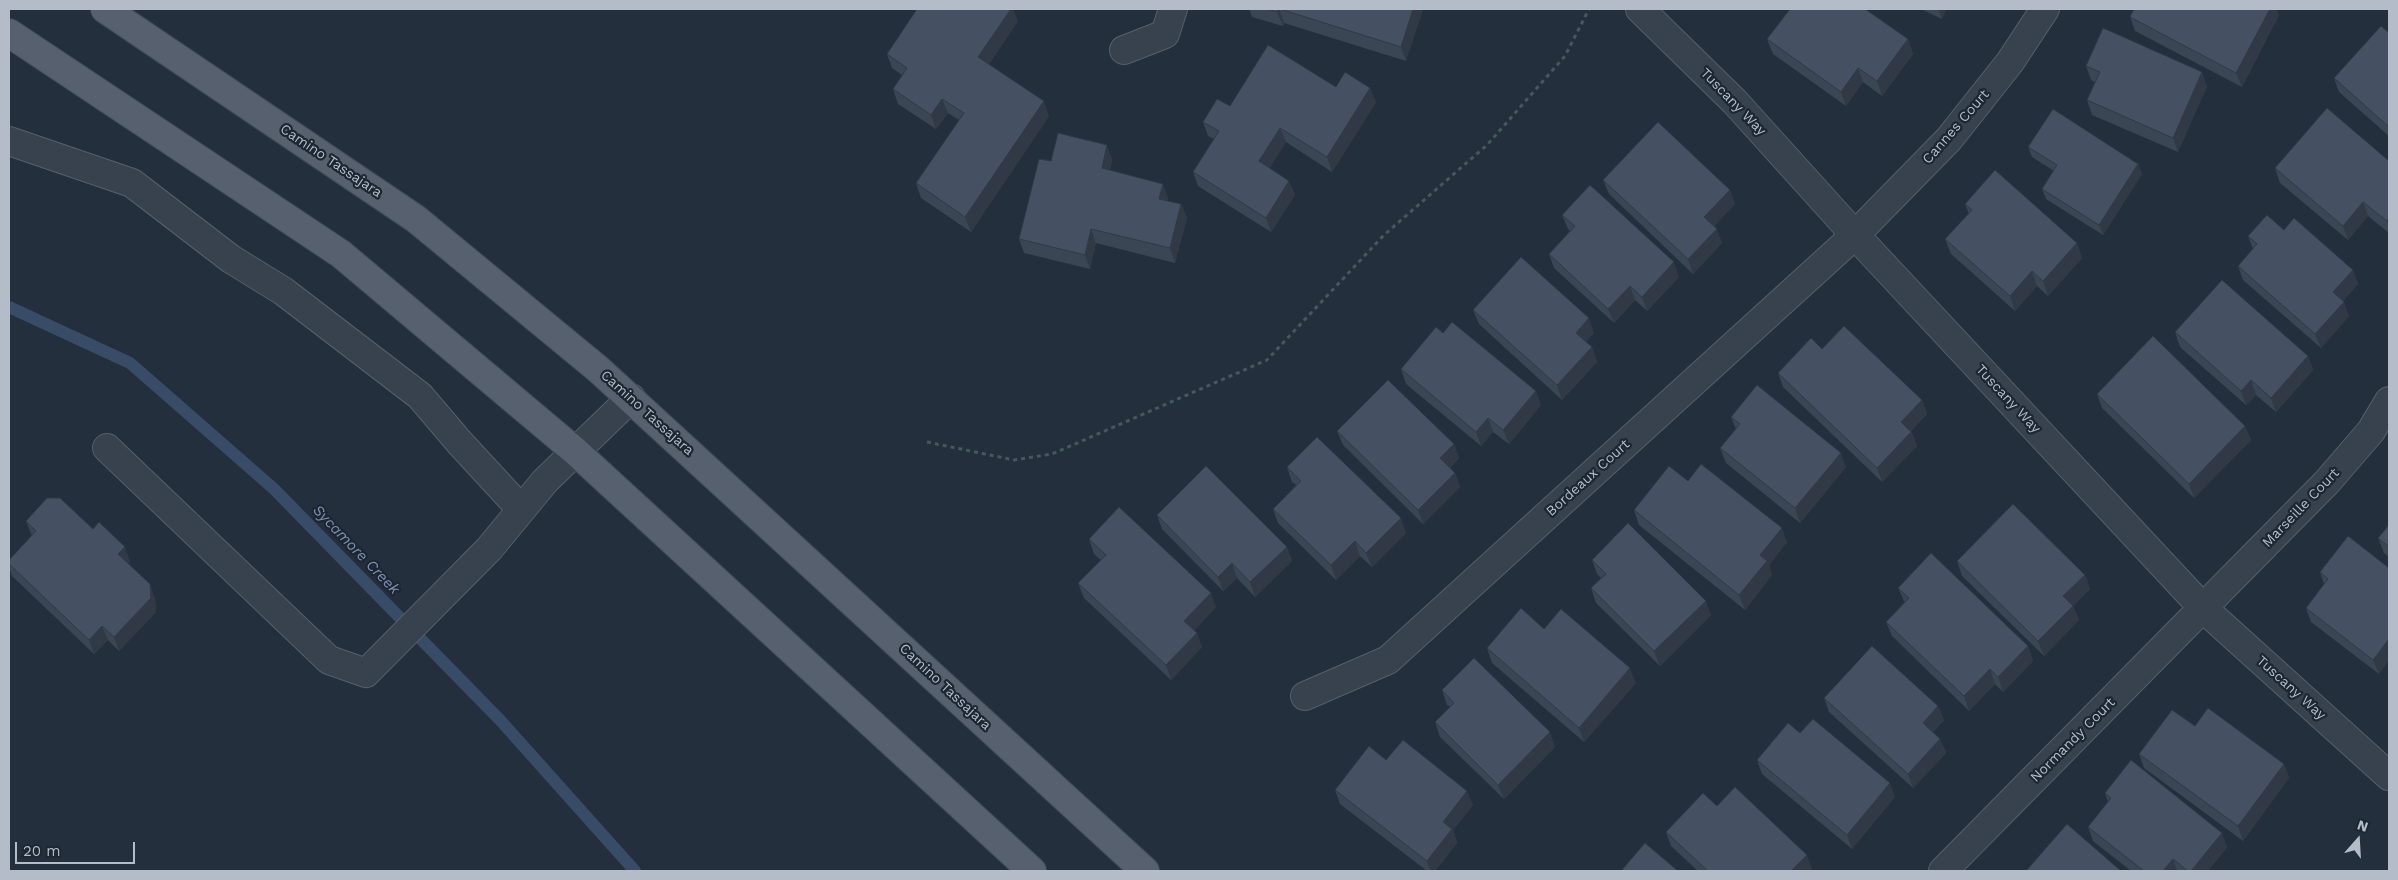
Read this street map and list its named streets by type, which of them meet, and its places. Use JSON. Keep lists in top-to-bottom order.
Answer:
{
  "streets": {
    "main road": ["Camino Tassajara"],
    "street": [
      "Tuscany Way",
      "Cannes Court",
      "Bordeaux Court",
      "Marseille Court",
      "Normandy Court"
    ]
  },
  "crossings": [
    ["Tuscany Way", "Cannes Court"],
    ["Tuscany Way", "Bordeaux Court"],
    ["Tuscany Way", "Marseille Court"],
    ["Tuscany Way", "Normandy Court"],
    ["Cannes Court", "Bordeaux Court"],
    ["Marseille Court", "Normandy Court"]
  ],
  "water": ["Sycamore Creek"],
  "scale_bar": "20 m",
  "north": "top"
}
